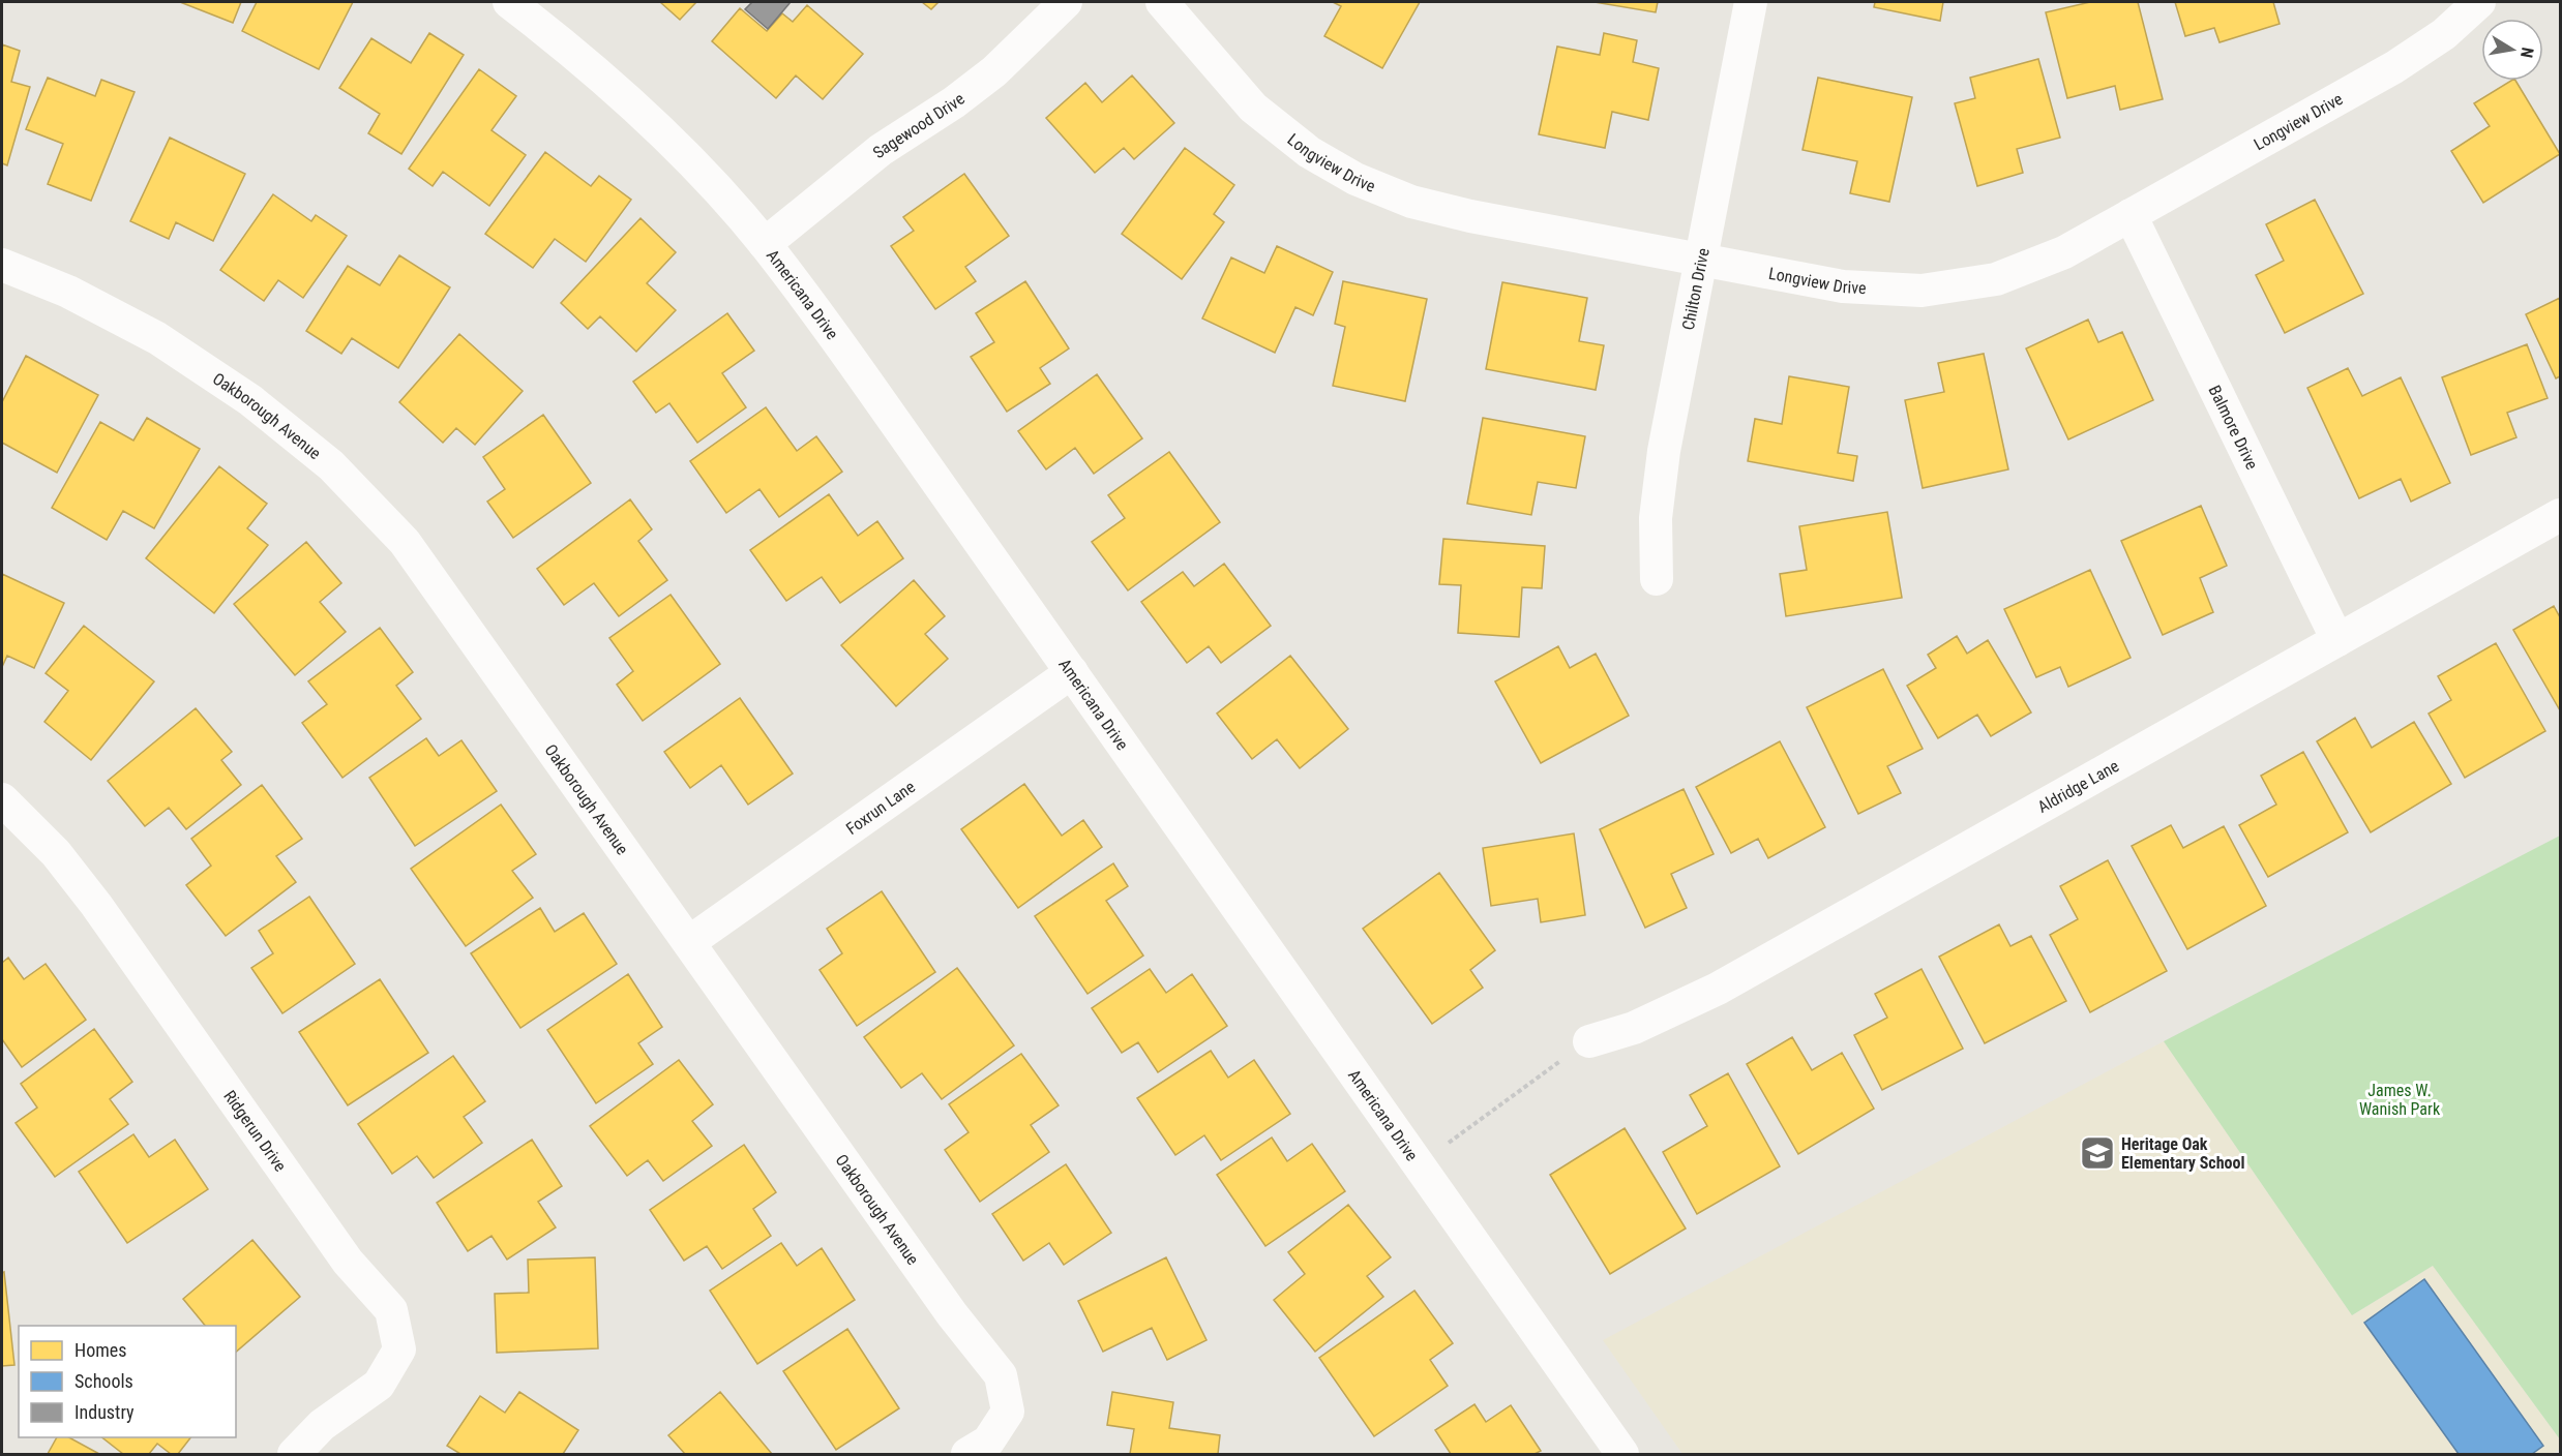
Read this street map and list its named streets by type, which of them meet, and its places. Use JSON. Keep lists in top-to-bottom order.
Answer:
{
  "streets": {
    "street": [
      "Longview Drive",
      "Sagewood Drive",
      "Chilton Drive",
      "Americana Drive",
      "Oakborough Avenue",
      "Balmore Drive",
      "Aldridge Lane",
      "Foxrun Lane",
      "Ridgerun Drive"
    ]
  },
  "crossings": [
    ["Longview Drive", "Chilton Drive"],
    ["Longview Drive", "Balmore Drive"],
    ["Sagewood Drive", "Americana Drive"],
    ["Americana Drive", "Foxrun Lane"],
    ["Oakborough Avenue", "Foxrun Lane"],
    ["Balmore Drive", "Aldridge Lane"]
  ],
  "parks": ["James W. Wanish Park"],
  "places": {
    "school or university": ["Heritage Oak Elementary School"]
  },
  "legend": ["Homes", "Schools", "Industry"],
  "north": "right"
}
